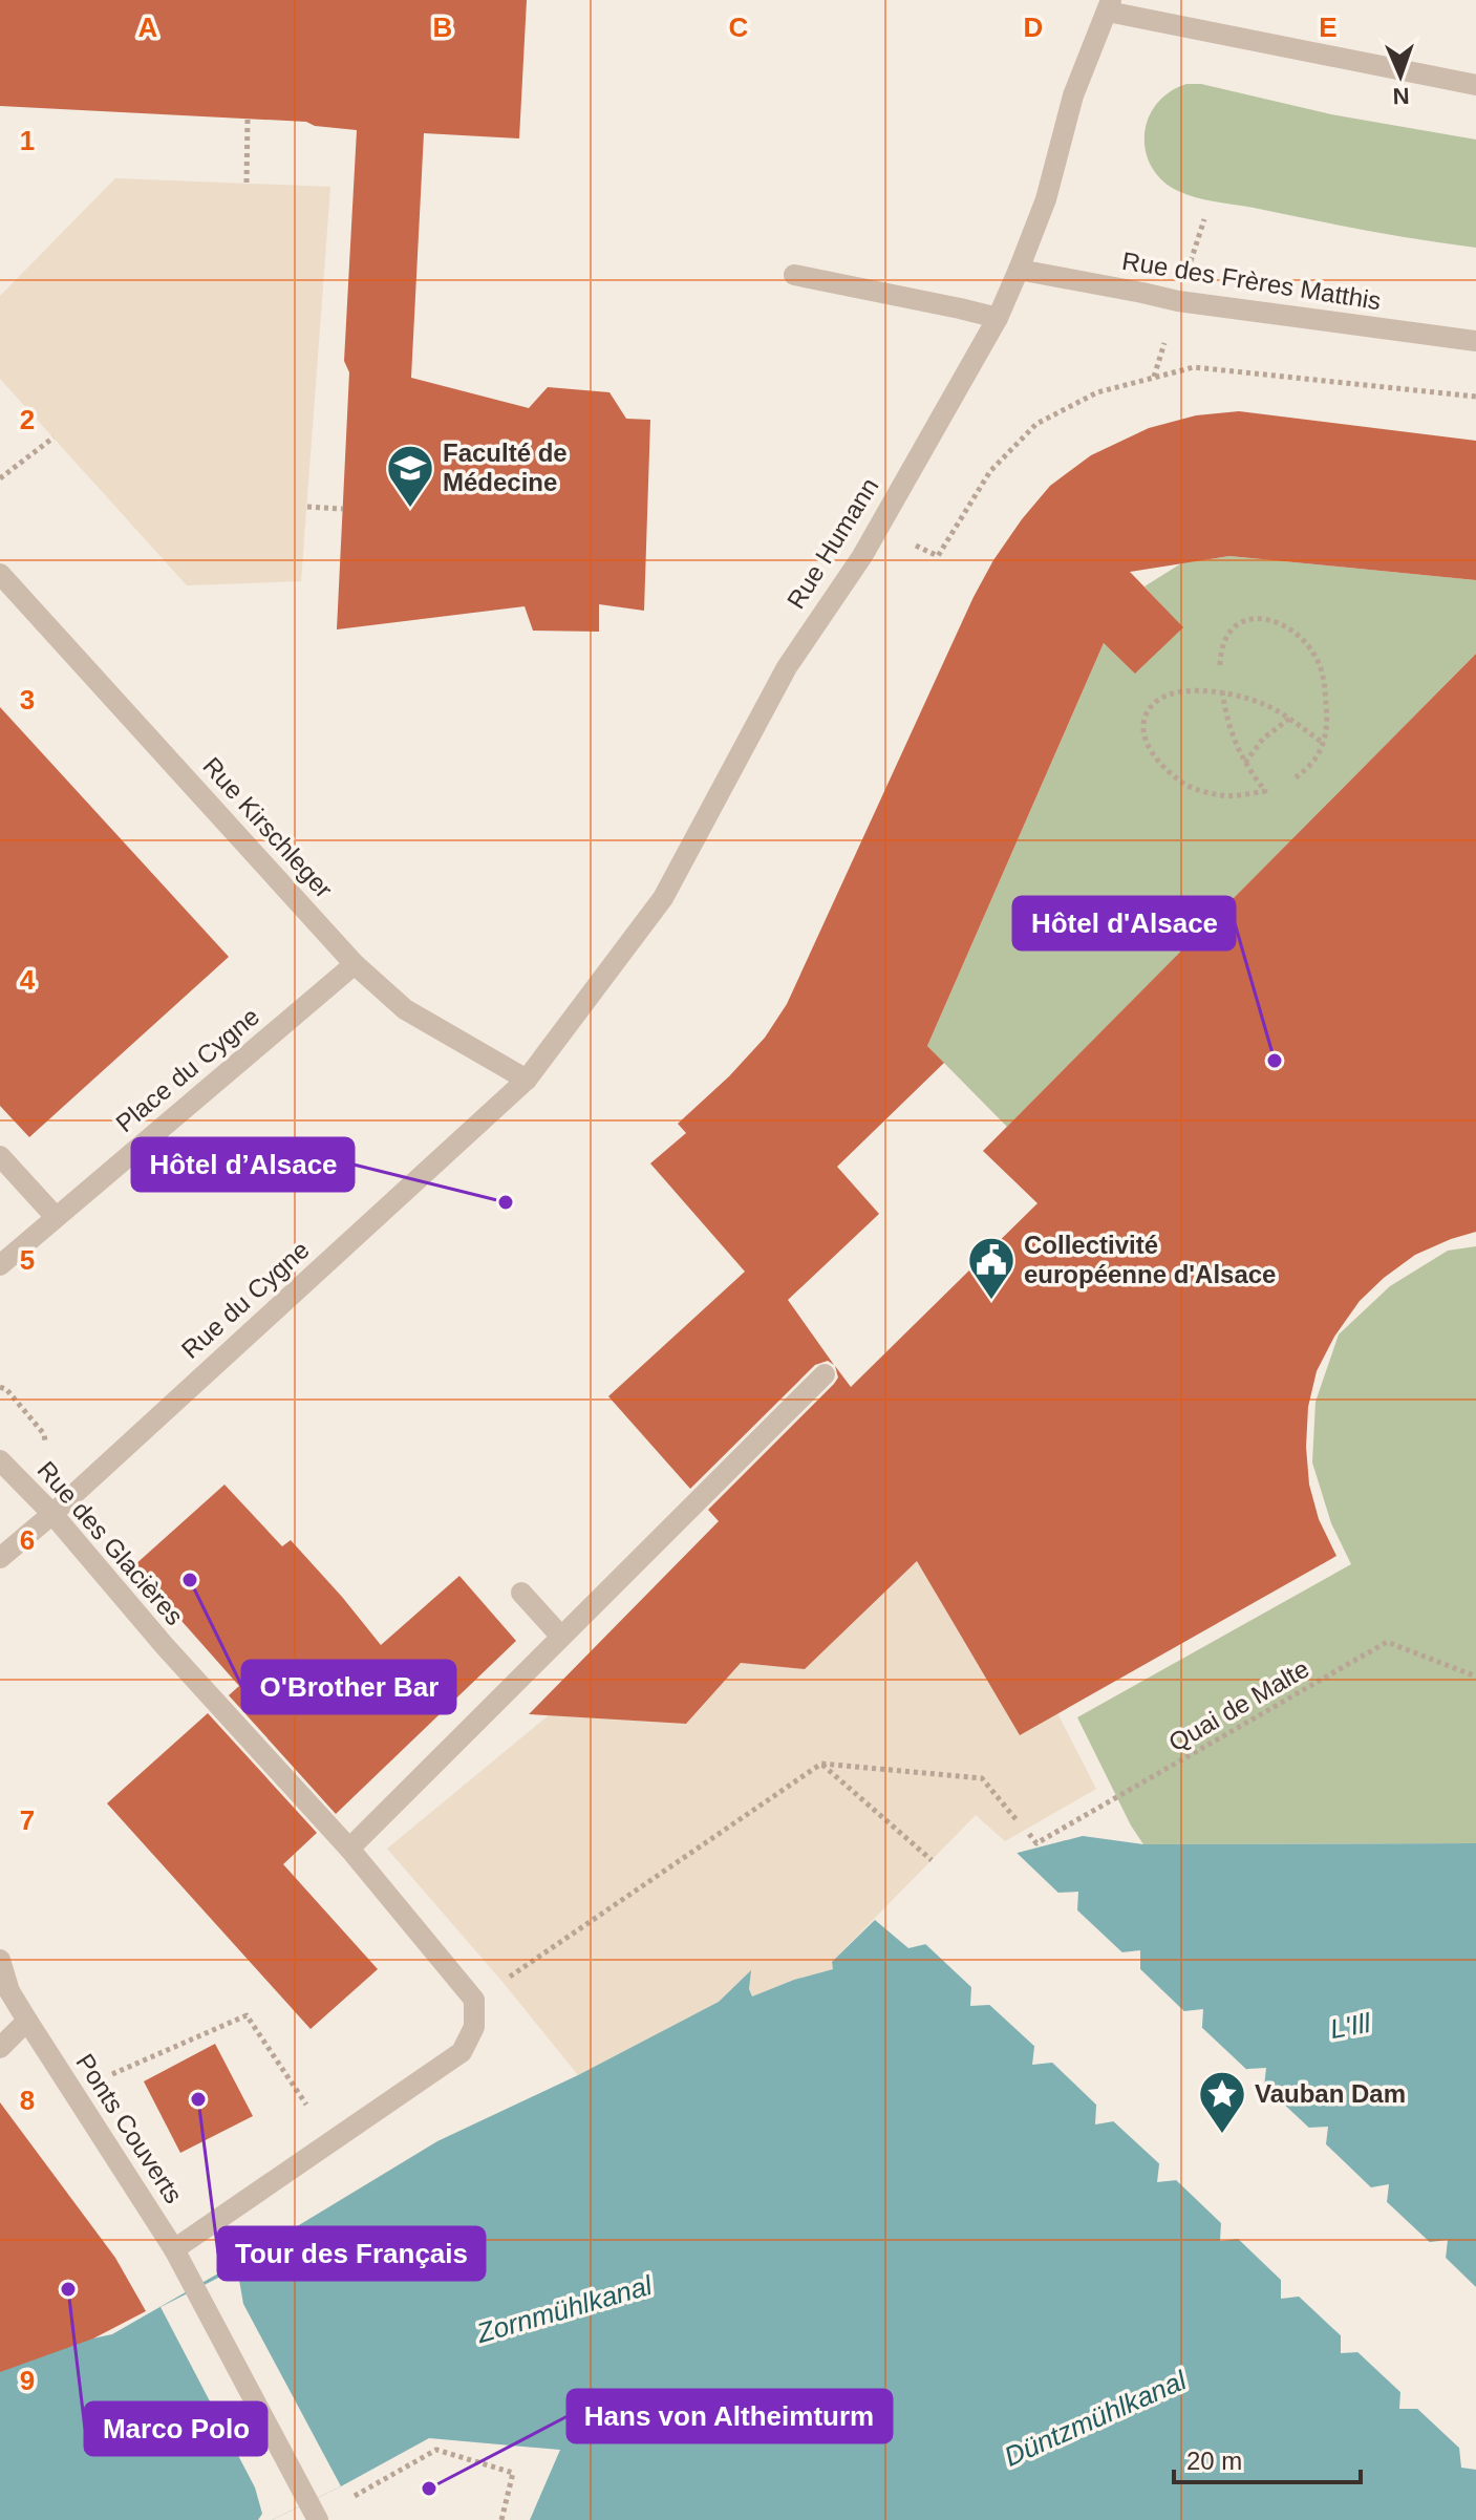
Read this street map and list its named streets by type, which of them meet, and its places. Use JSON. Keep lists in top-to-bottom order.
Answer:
{
  "streets": {
    "street": [
      "Rue des Frères Matthis",
      "Rue Humann",
      "Rue Kirschleger",
      "Place du Cygne",
      "Rue du Cygne",
      "Rue des Glacières",
      "Ponts Couverts"
    ],
    "path": ["Quai de Malte"]
  },
  "crossings": [
    ["Rue des Frères Matthis", "Rue Humann"],
    ["Rue Humann", "Rue Kirschleger"],
    ["Rue Humann", "Rue du Cygne"],
    ["Rue Kirschleger", "Place du Cygne"],
    ["Rue Kirschleger", "Rue du Cygne"],
    ["Rue du Cygne", "Rue des Glacières"]
  ],
  "water": ["L'Ill", "Zornmühlkanal", "Düntzmühlkanal"],
  "places": {
    "school or university": ["Faculté de Médecine"],
    "other": [
      "Hôtel d'Alsace",
      "Hôtel d’Alsace",
      "O'Brother Bar",
      "Tour des Français",
      "Marco Polo",
      "Hans von Altheimturm"
    ],
    "public building": ["Collectivité européenne d'Alsace"],
    "place": ["Vauban Dam"]
  },
  "scale_bar": "20 m",
  "north": "bottom",
  "grid": {
    "columns": [
      "A",
      "B",
      "C",
      "D",
      "E"
    ],
    "rows": [
      "1",
      "2",
      "3",
      "4",
      "5",
      "6",
      "7",
      "8",
      "9"
    ]
  }
}
